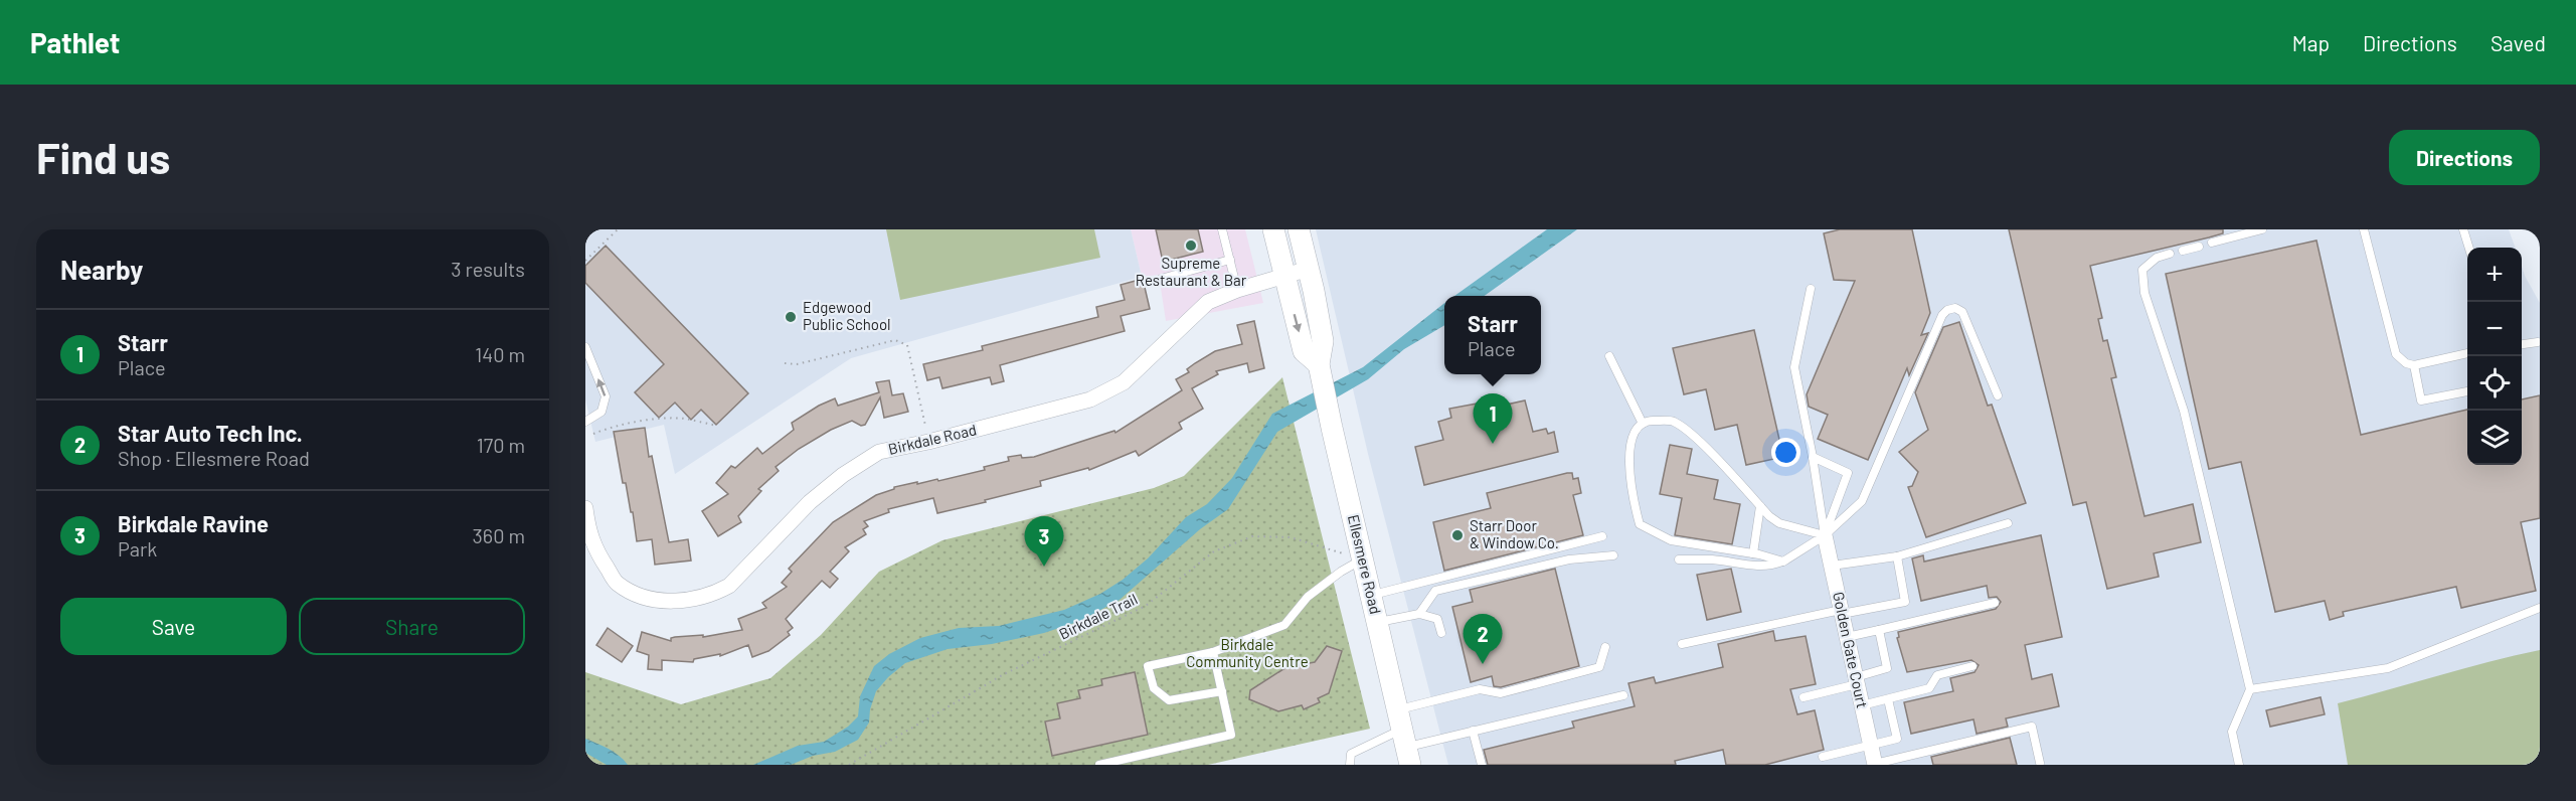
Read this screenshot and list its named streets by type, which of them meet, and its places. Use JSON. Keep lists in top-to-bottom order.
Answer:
{
  "streets": {
    "main road": ["Ellesmere Road"],
    "street": ["Birkdale Road", "Golden Gate Court"],
    "path": ["Birkdale Trail"]
  },
  "crossings": [
    ["Birkdale Road", "Ellesmere Road"],
    ["Ellesmere Road", "Birkdale Trail"]
  ],
  "parks": ["Birkdale Community Centre"],
  "places": ["Supreme Restaurant & Bar", "Edgewood Public School", "Starr Door & Window Co."],
  "page": {
    "header": "Pathlet",
    "nav": ["Map", "Directions", "Saved"],
    "buttons": [
      "Directions",
      ["Save", "Share"]
    ],
    "title": "Find us",
    "heading": ["Nearby", "3 results"],
    "map_buttons": ["+", "−"],
    "popup": ["Starr", "Place"],
    "list": [
      {
        "mark": "1",
        "name": "Starr",
        "note": "Place",
        "value": "140 m"
      },
      {
        "mark": "2",
        "name": "Star Auto Tech Inc.",
        "note": "Shop · Ellesmere Road",
        "value": "170 m"
      },
      {
        "mark": "3",
        "name": "Birkdale Ravine",
        "note": "Park",
        "value": "360 m"
      }
    ],
    "pins": ["1", "3", "2"]
  }
}
